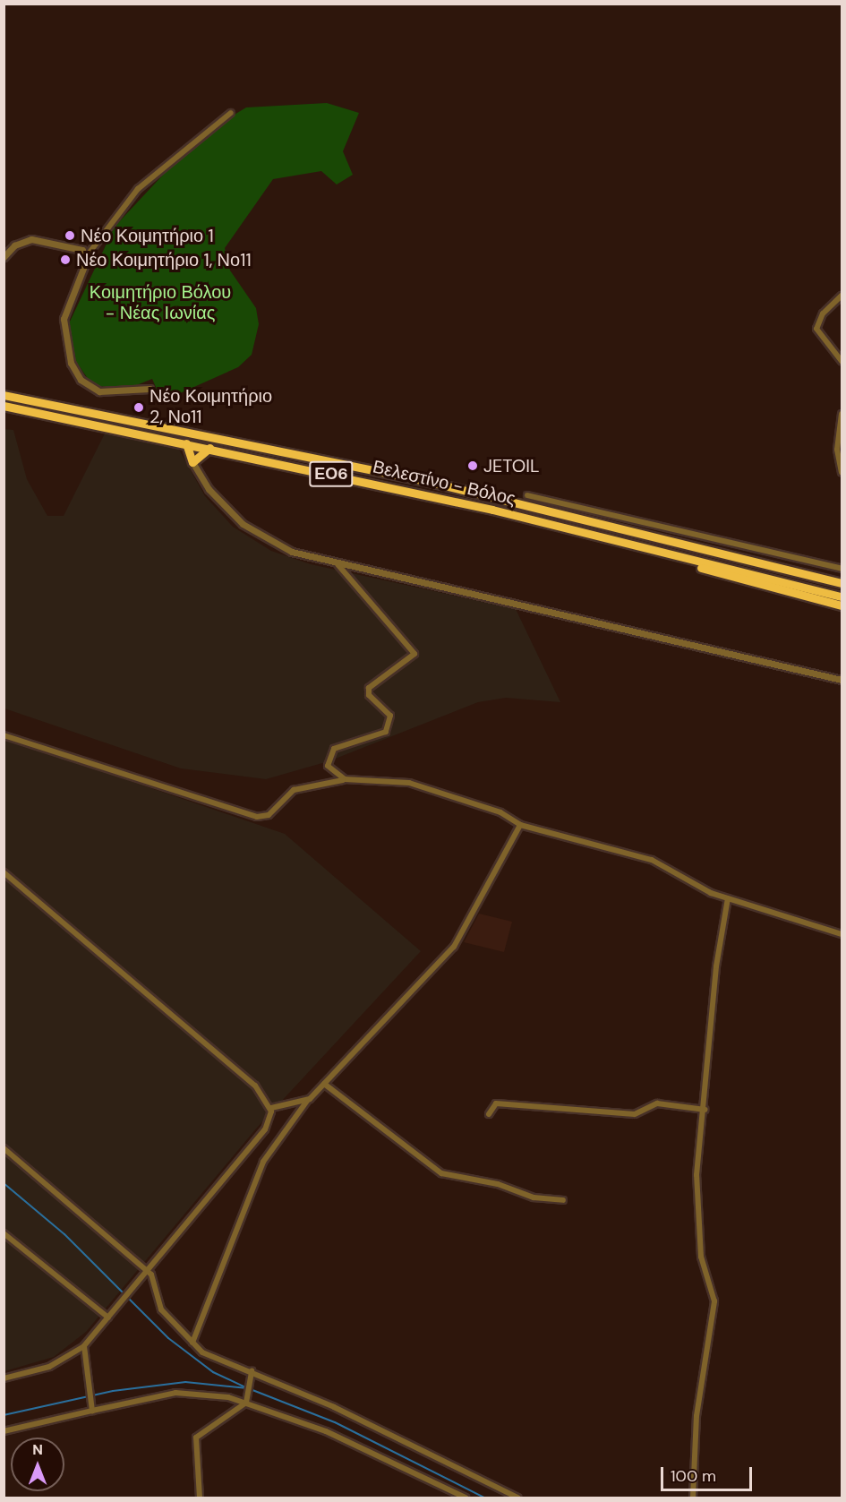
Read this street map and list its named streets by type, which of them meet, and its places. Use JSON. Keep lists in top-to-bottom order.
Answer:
{
  "streets": {
    "highway": ["ΕΟ6", "Βελεστίνο - Βόλος"]
  },
  "parks": ["Κοιμητήριο Βόλου - Νέας Ιωνίας"],
  "places": [
    "Νέο Κοιμητήριο 1",
    "Νέο Κοιμητήριο 1, Νο11",
    "Νέο Κοιμητήριο 2, Νο11",
    "JETOIL"
  ],
  "scale_bar": "100 m",
  "north": "top"
}
